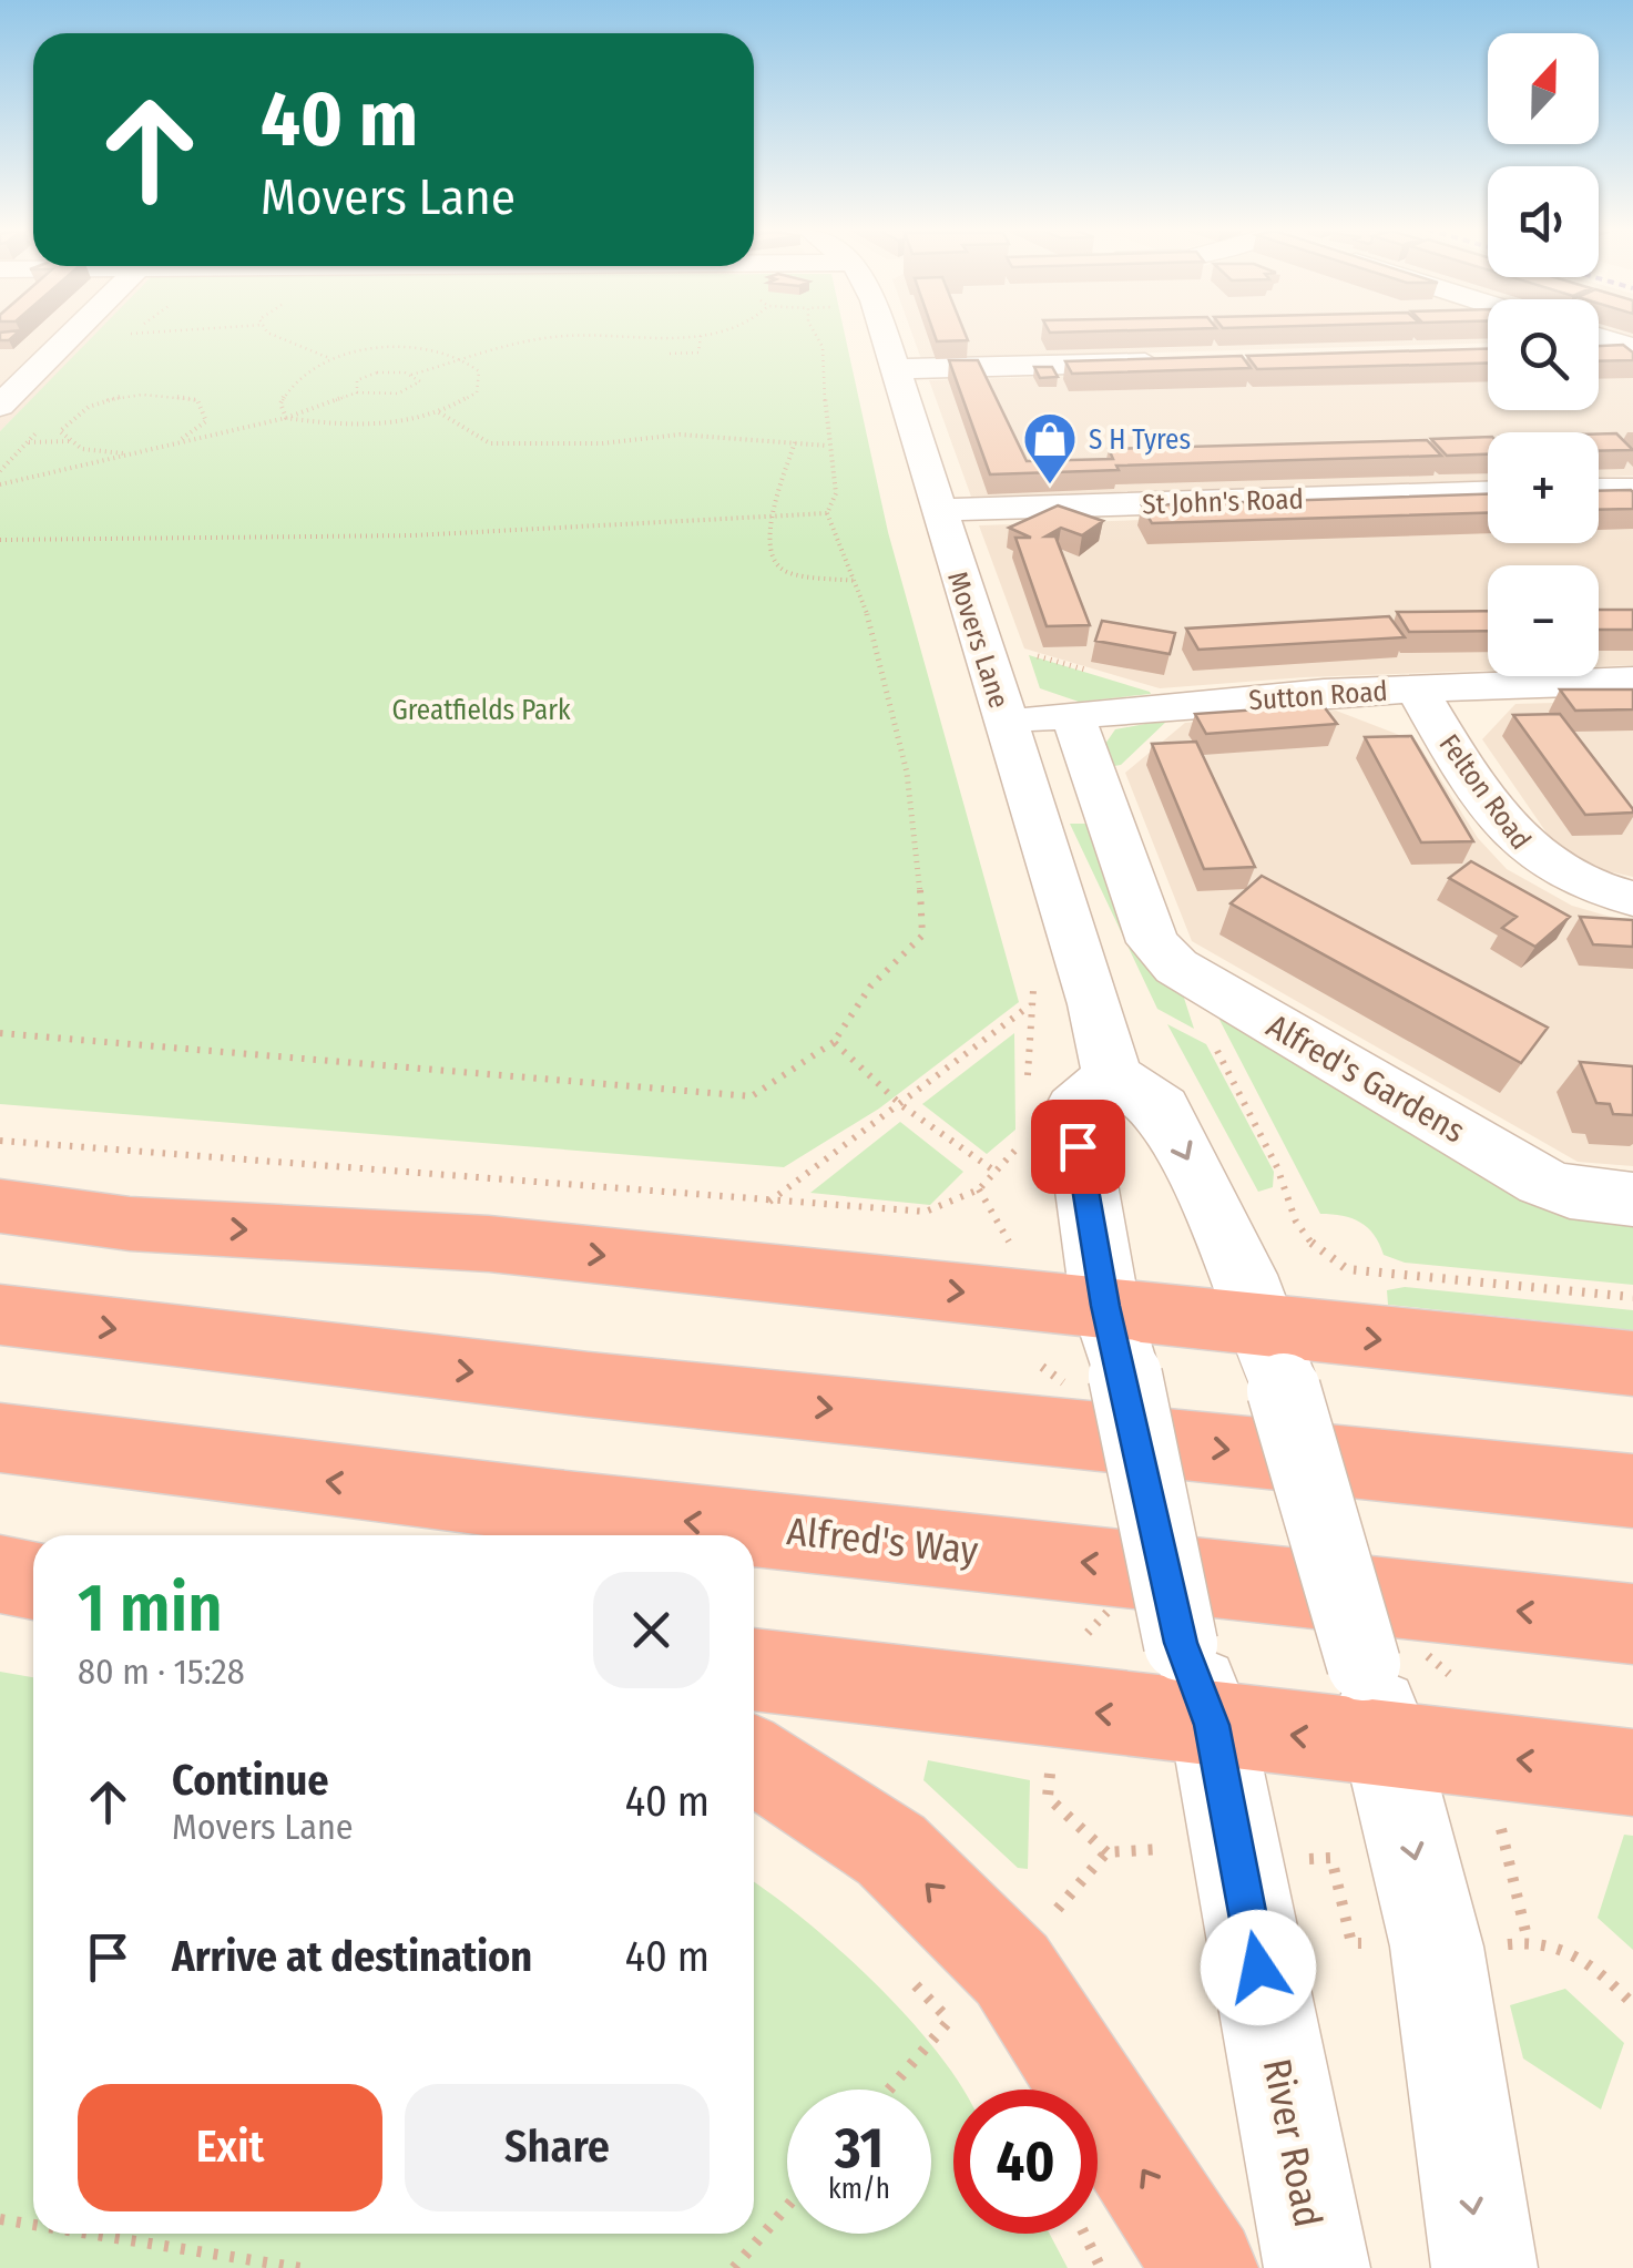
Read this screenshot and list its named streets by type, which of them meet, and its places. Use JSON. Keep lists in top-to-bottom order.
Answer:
{
  "streets": {
    "highway": ["Alfred's Way"],
    "street": [
      "St John's Road",
      "Movers Lane",
      "Sutton Road",
      "Felton Road",
      "Alfred's Gardens",
      "River Road"
    ]
  },
  "crossings": [
    ["St John's Road", "Movers Lane"],
    ["Movers Lane", "Sutton Road"],
    ["Sutton Road", "Felton Road"],
    ["Sutton Road", "Alfred's Gardens"]
  ],
  "parks": ["Greatfields Park"],
  "places": {
    "shop": ["S H Tyres"]
  },
  "north": "top",
  "page": {
    "map_buttons": ["+", "−"],
    "turn": ["40 m", "Movers Lane"],
    "heading": ["1 min", "80 m · 15:28"],
    "list": [
      {
        "name": "Continue",
        "note": "Movers Lane",
        "value": "40 m"
      },
      {
        "name": "Arrive at destination",
        "value": "40 m"
      }
    ],
    "buttons": ["Exit", "Share"],
    "speed": "31 km/h",
    "limit": "40"
  }
}
